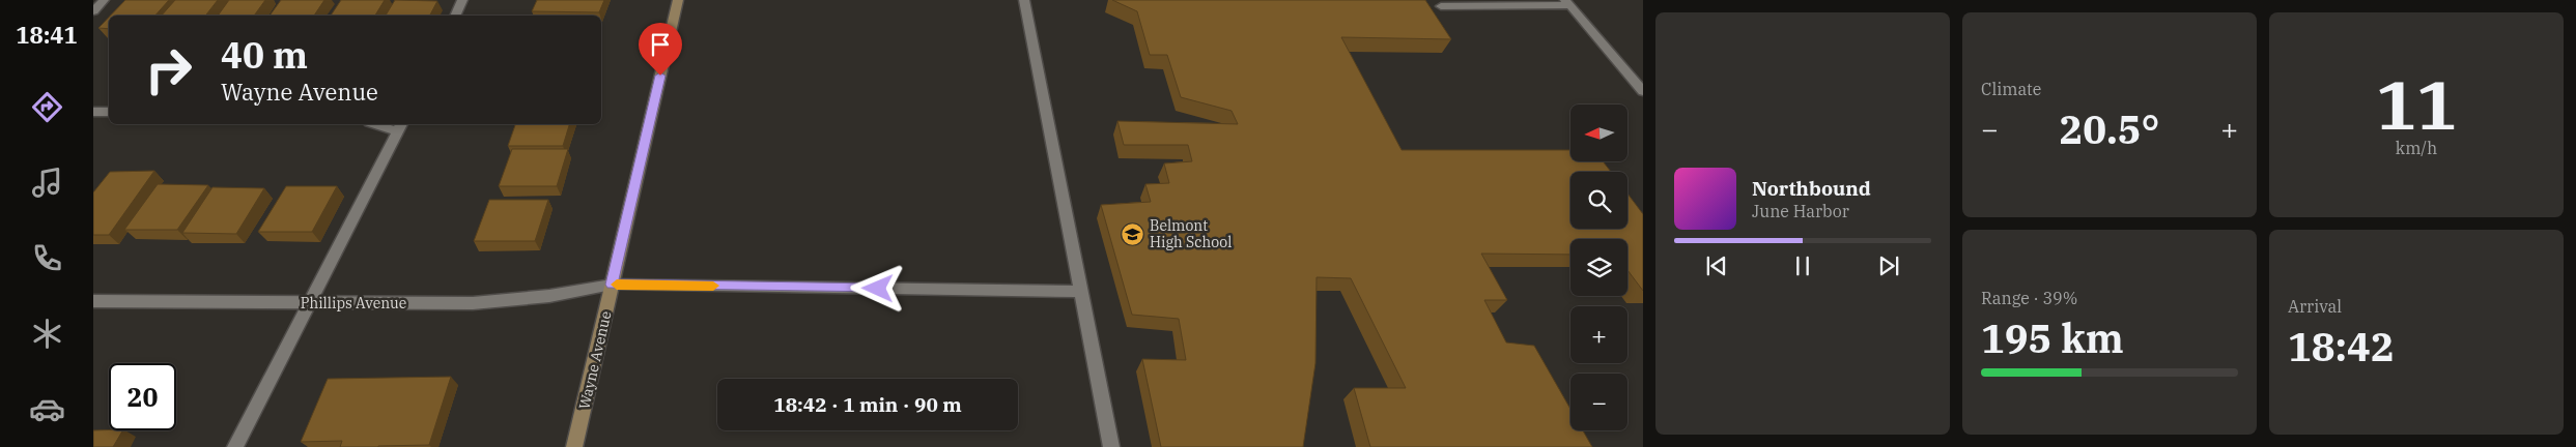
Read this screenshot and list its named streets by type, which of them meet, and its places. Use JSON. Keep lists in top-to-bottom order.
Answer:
{
  "streets": {
    "main road": ["Wayne Avenue"],
    "street": ["Phillips Avenue"]
  },
  "crossings": [
    ["Phillips Avenue", "Wayne Avenue"]
  ],
  "places": {
    "school or university": ["Belmont High School"]
  },
  "north": "left",
  "page": {
    "tabs": "18:41",
    "tile": [
      "Climate",
      ["11", "km/h"],
      ["Range · 39%", "195 km"],
      ["Arrival", "18:42"]
    ],
    "turn": ["40 m", "Wayne Avenue"],
    "map_buttons": ["+", "−"],
    "heat": ["−", "20.5°", "+"],
    "song": ["Northbound", "June Harbor"],
    "limit": "20",
    "trip": "18:42 · 1 min · 90 m"
  }
}
